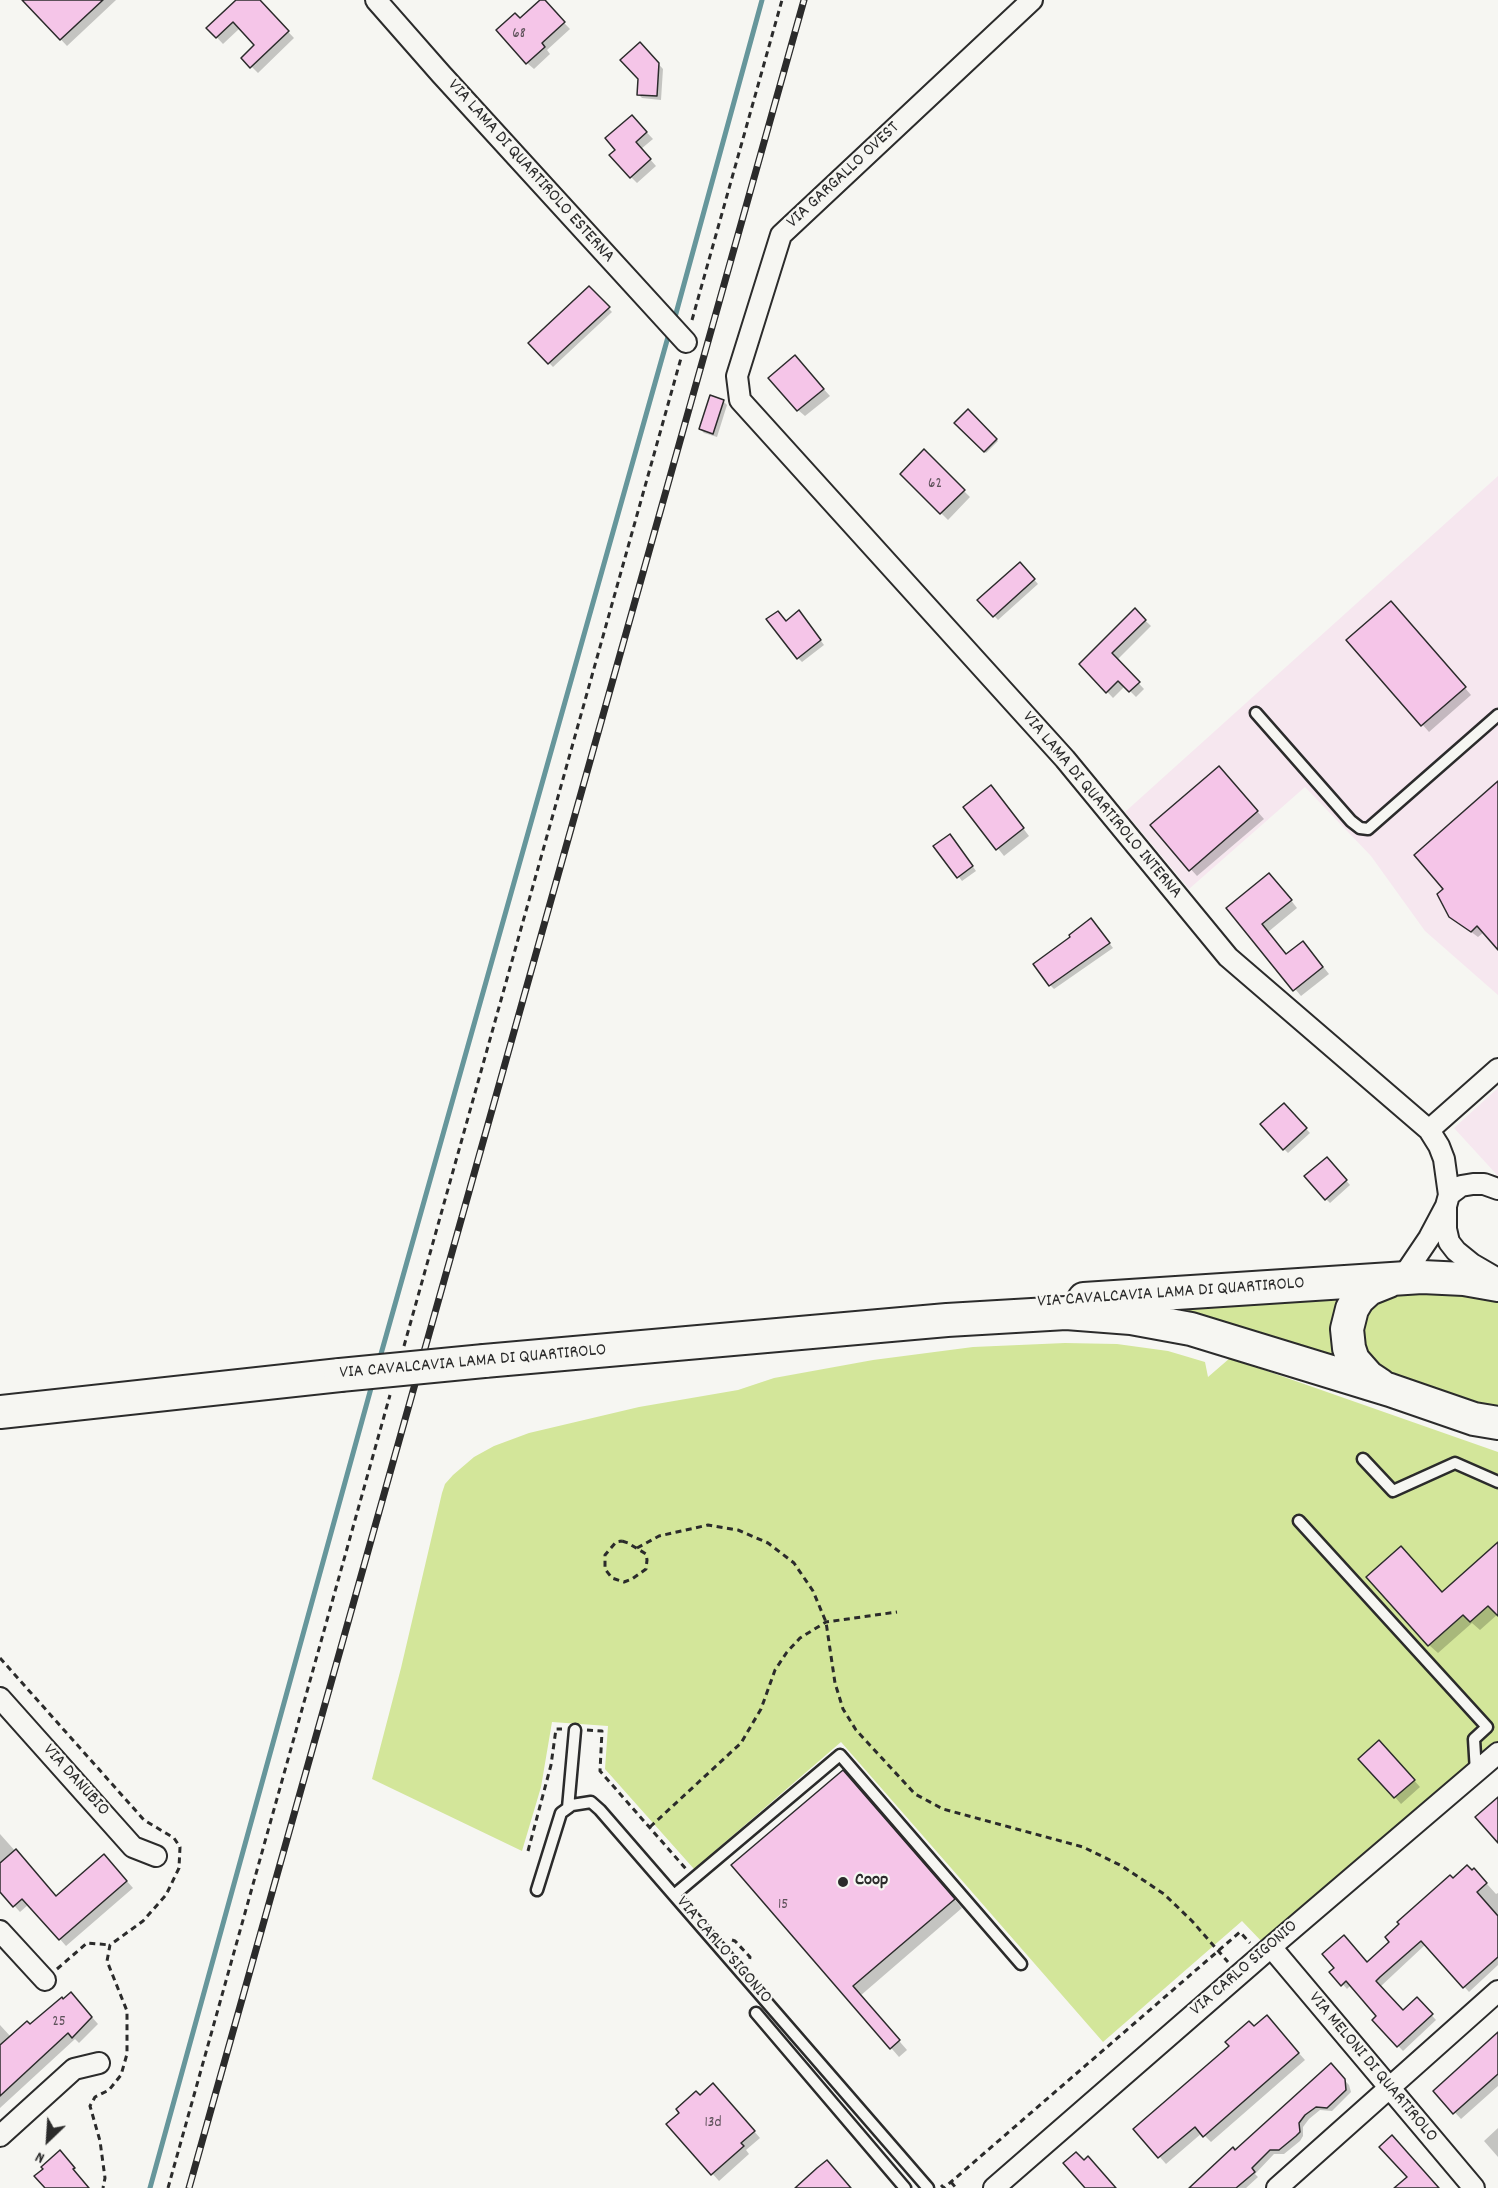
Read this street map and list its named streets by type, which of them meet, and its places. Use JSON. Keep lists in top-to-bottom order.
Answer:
{
  "streets": {
    "main road": ["VIA CAVALCAVIA LAMA DI QUARTIROLO"],
    "street": [
      "VIA LAMA DI QUARTIROLO ESTERNA",
      "VIA GARGALLO OVEST",
      "VIA LAMA DI QUARTIROLO INTERNA",
      "VIA DANUBIO",
      "VIA CARLO SIGONIO",
      "VIA MELONI DI QUARTIROLO"
    ]
  },
  "crossings": [
    ["VIA GARGALLO OVEST", "VIA LAMA DI QUARTIROLO INTERNA"],
    ["VIA CARLO SIGONIO", "VIA MELONI DI QUARTIROLO"]
  ],
  "places": ["Coop"],
  "house_numbers": [
    "68",
    "62",
    "15",
    "25",
    "13d"
  ],
  "north": "bottom left"
}
